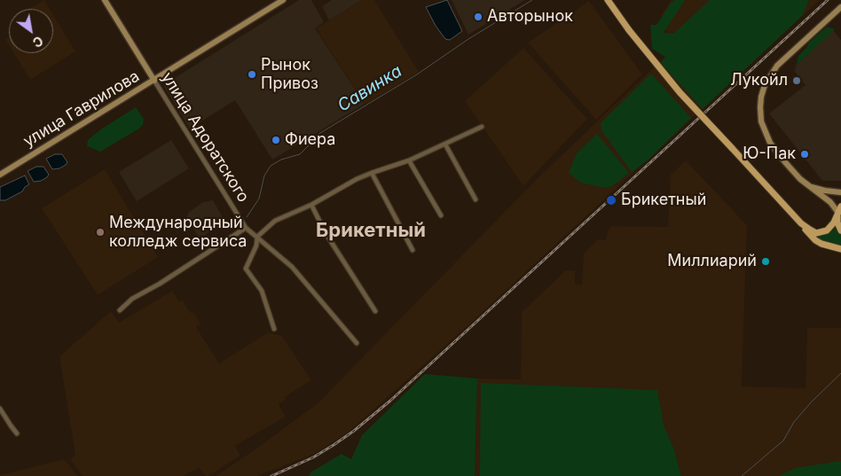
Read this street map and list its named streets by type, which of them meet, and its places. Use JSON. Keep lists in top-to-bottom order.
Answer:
{
  "streets": {
    "street": ["улица Гаврилова", "улица Адоратского"]
  },
  "crossings": [
    ["улица Гаврилова", "улица Адоратского"]
  ],
  "districts": ["Брикетный"],
  "water": ["Савинка"],
  "places": [
    "Авторынок",
    "Рынок Привоз",
    "Лукойл",
    "Фиера",
    "Ю-Пак",
    "Брикетный",
    "Международный колледж сервиса",
    "Миллиарий"
  ],
  "north": "bottom right"
}
